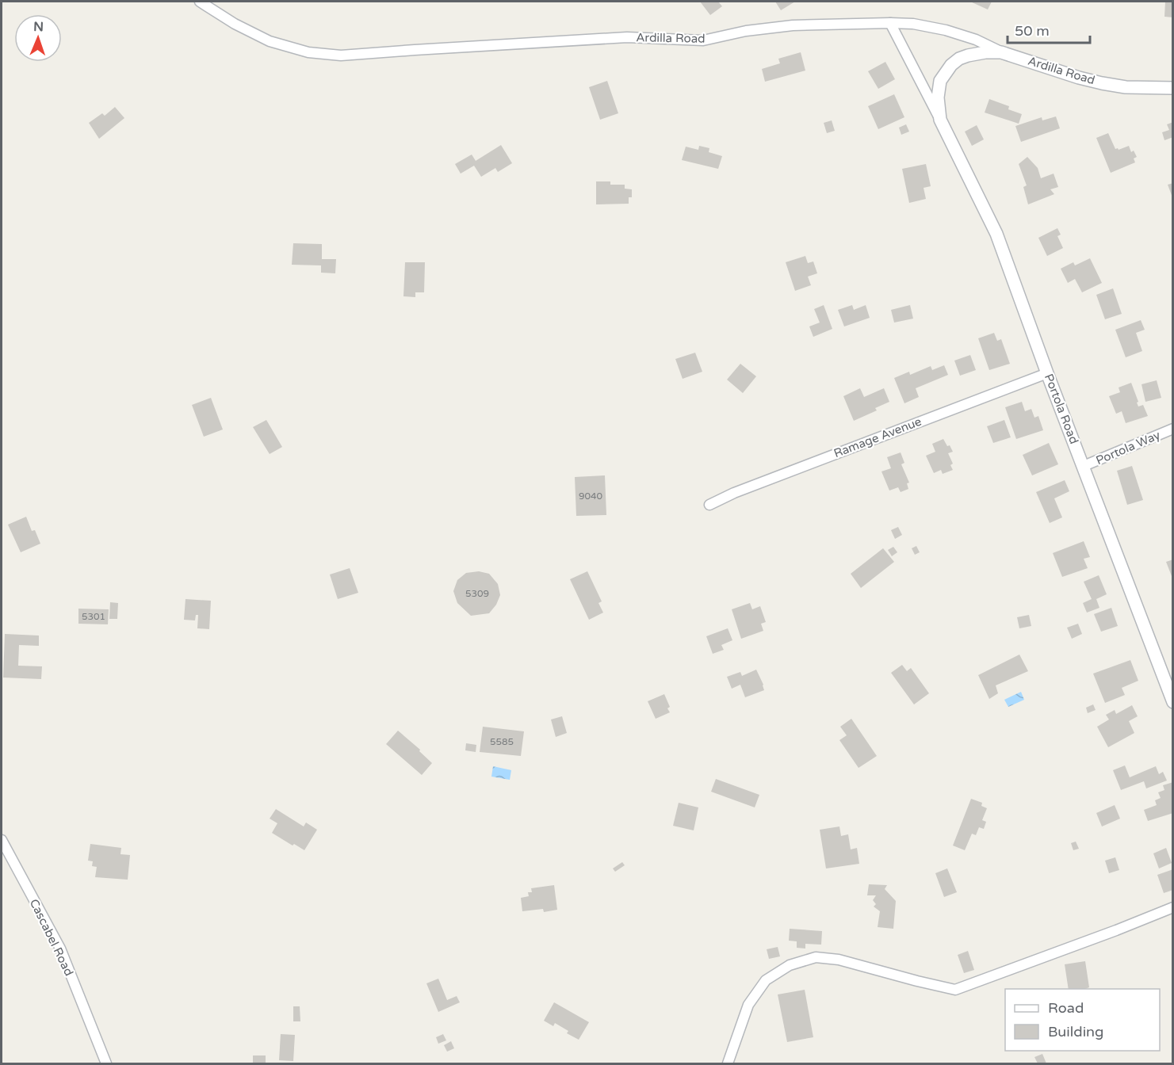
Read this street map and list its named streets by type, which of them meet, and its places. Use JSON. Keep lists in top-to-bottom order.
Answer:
{
  "streets": {
    "street": [
      "Ardilla Road",
      "Portola Road",
      "Ramage Avenue",
      "Portola Way",
      "Cascabel Road"
    ]
  },
  "crossings": [
    ["Ardilla Road", "Portola Road"],
    ["Portola Road", "Ramage Avenue"],
    ["Portola Road", "Portola Way"]
  ],
  "house_numbers": [
    "9040",
    "5309",
    "5301",
    "5585"
  ],
  "legend": ["Road", "Building"],
  "scale_bar": "50 m",
  "north": "top"
}
